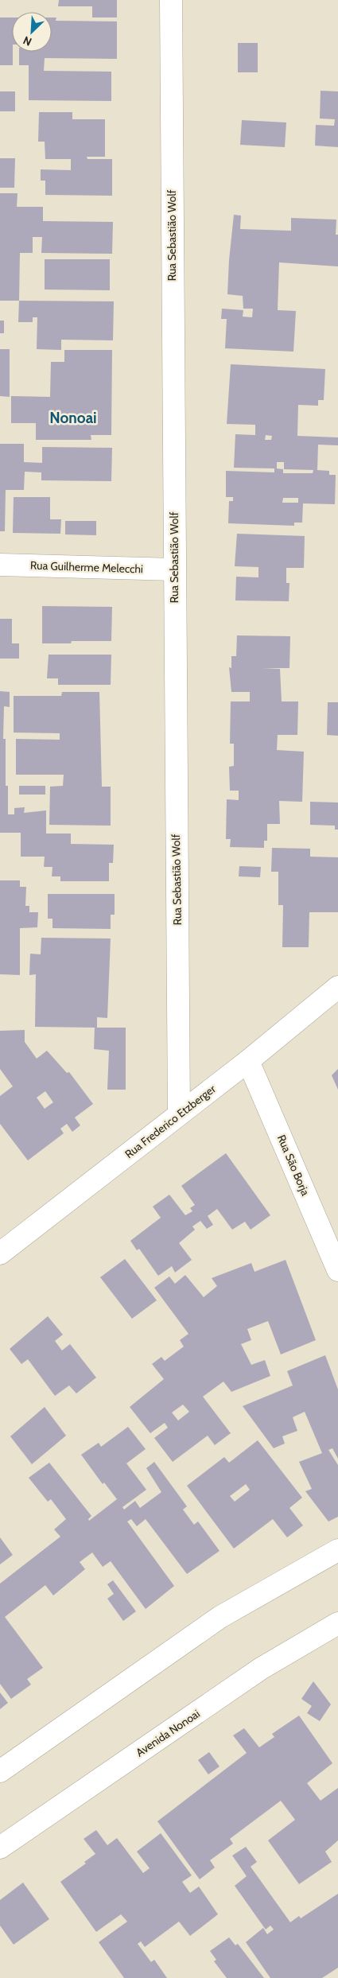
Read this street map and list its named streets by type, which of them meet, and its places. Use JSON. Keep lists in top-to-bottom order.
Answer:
{
  "streets": {
    "street": [
      "Rua Sebastião Wolf",
      "Rua Guilherme Melecchi",
      "Rua Frederico Etzberger",
      "Rua São Borja",
      "Avenida Nonoai"
    ]
  },
  "crossings": [
    ["Rua Sebastião Wolf", "Rua Guilherme Melecchi"],
    ["Rua Sebastião Wolf", "Rua Frederico Etzberger"],
    ["Rua Frederico Etzberger", "Rua São Borja"]
  ],
  "districts": ["Nonoai"],
  "north": "bottom left"
}
